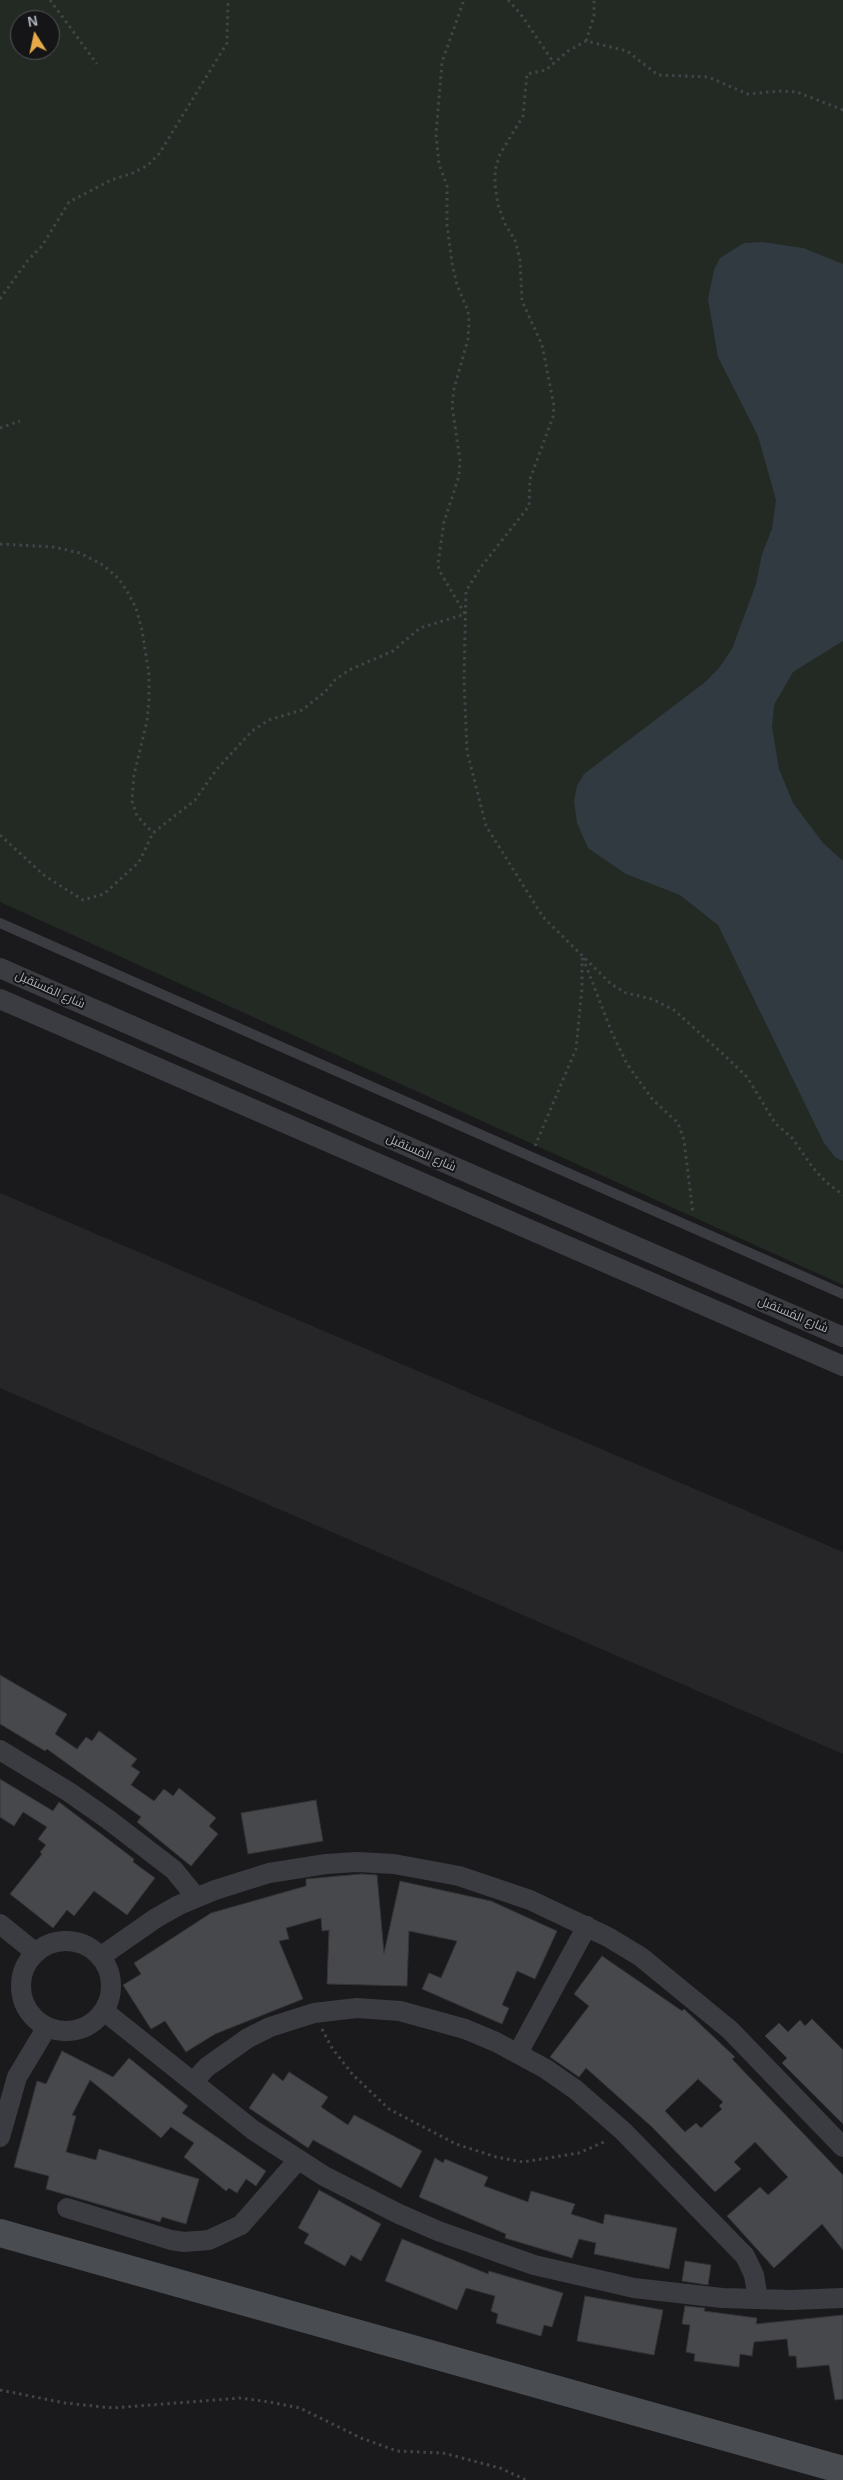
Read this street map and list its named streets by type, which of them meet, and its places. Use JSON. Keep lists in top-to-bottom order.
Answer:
{
  "streets": {
    "street": ["شارع المُستقبل"]
  },
  "north": "top"
}
